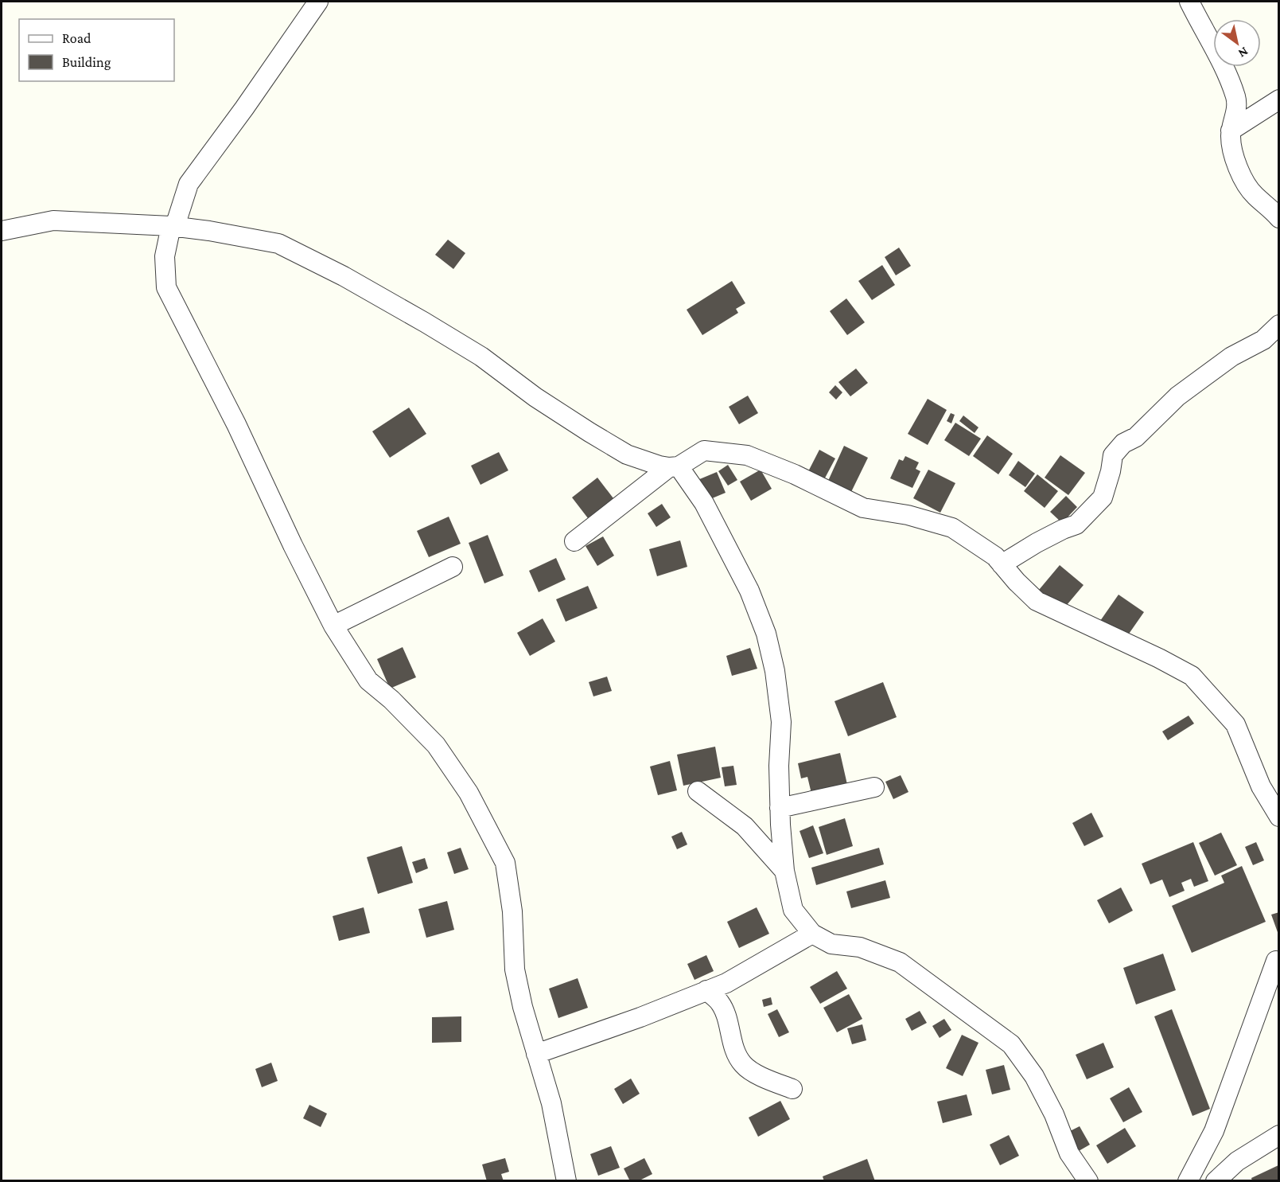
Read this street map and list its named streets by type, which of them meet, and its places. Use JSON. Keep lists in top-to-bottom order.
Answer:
{
  "legend": ["Road", "Building"],
  "north": "bottom right"
}
